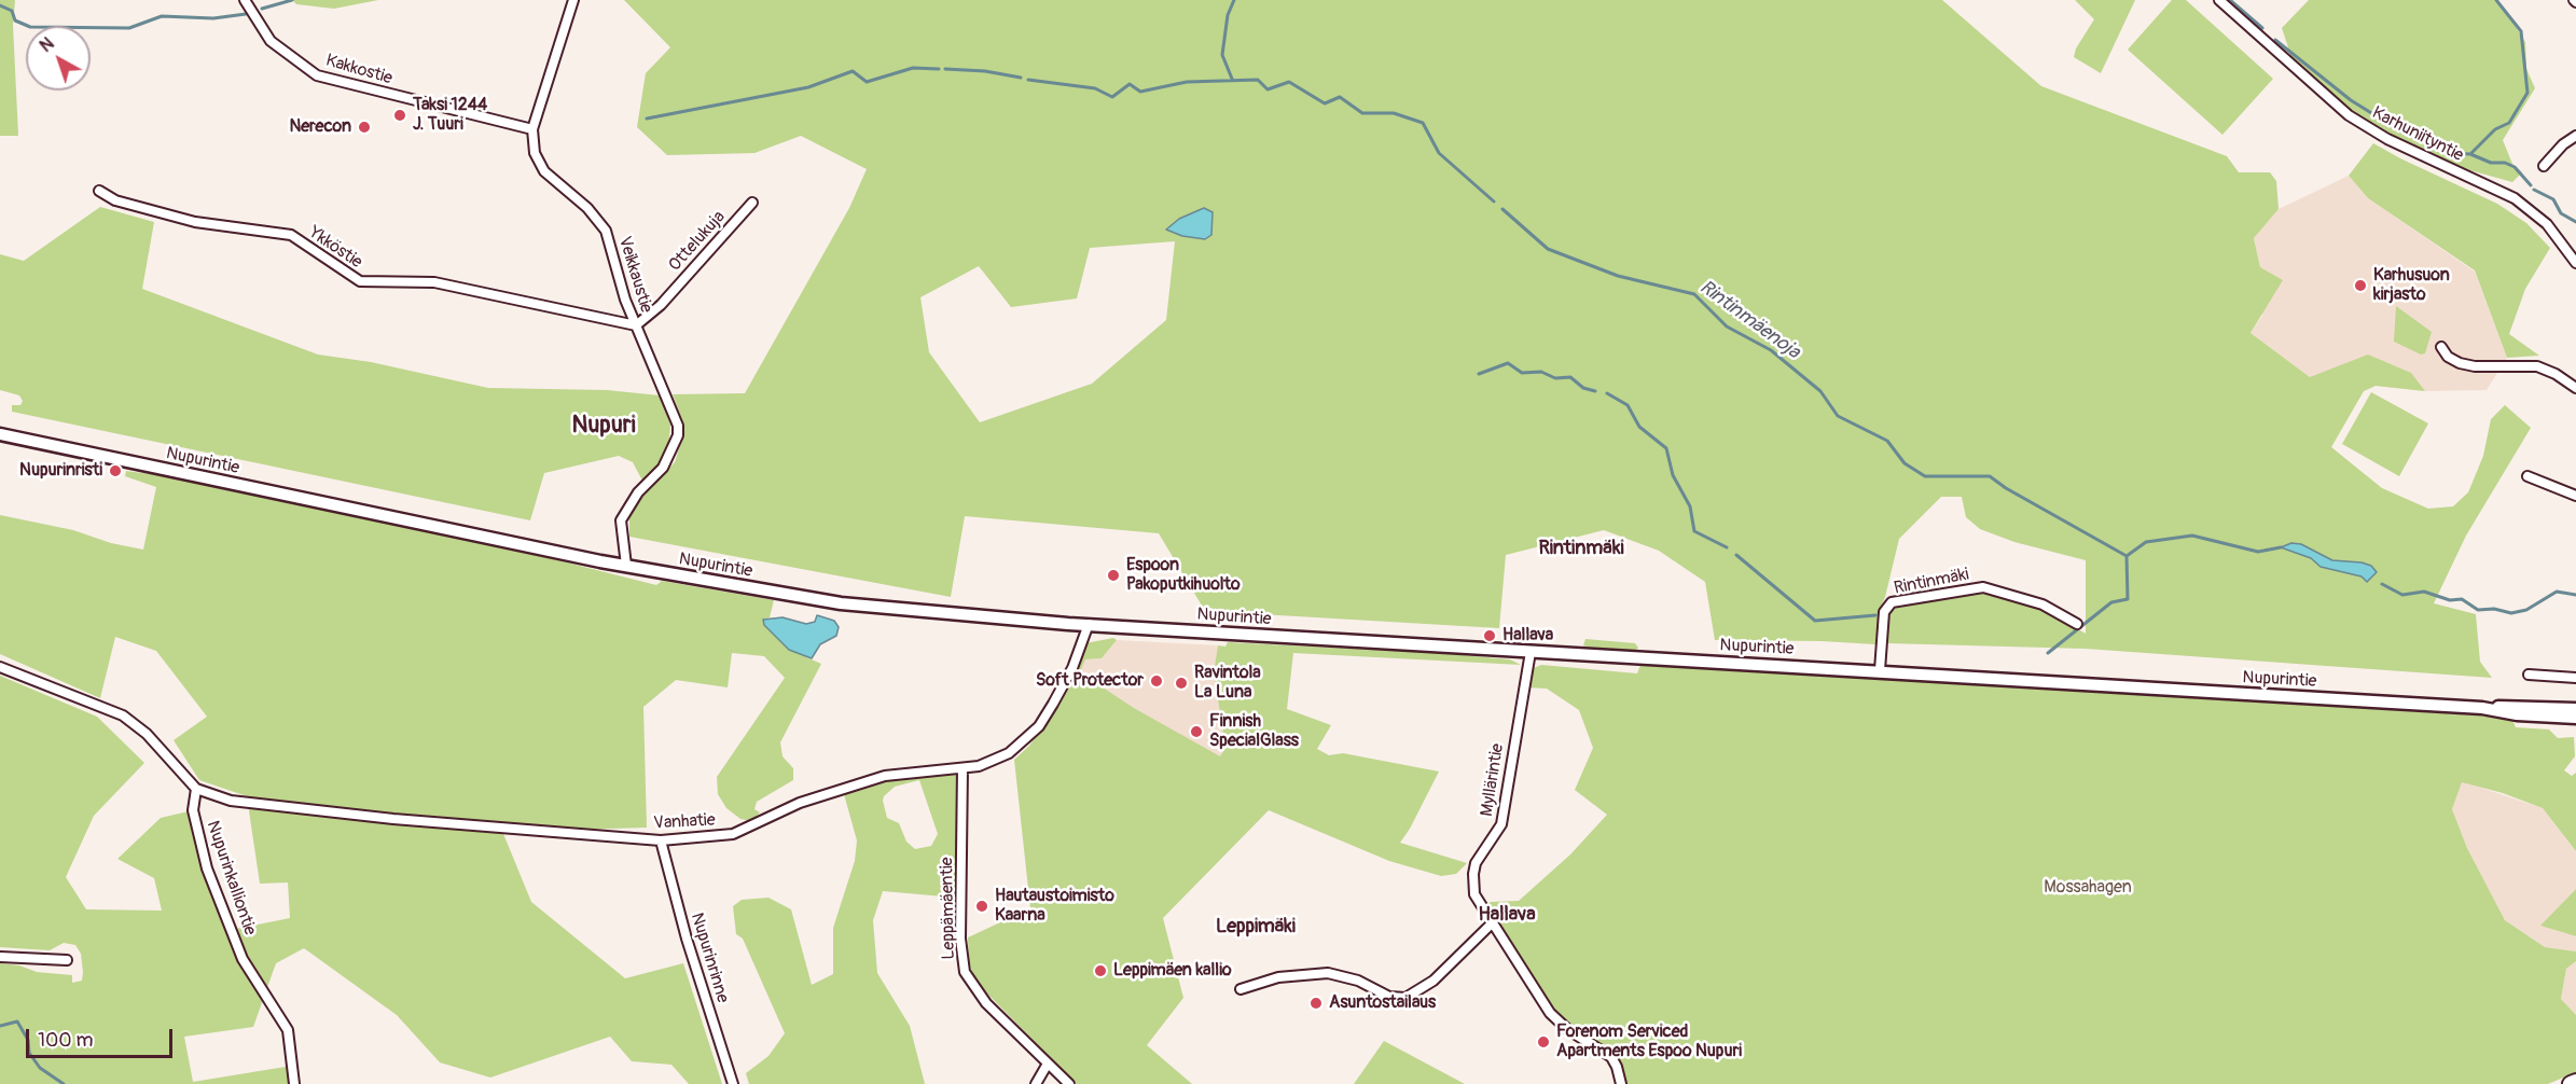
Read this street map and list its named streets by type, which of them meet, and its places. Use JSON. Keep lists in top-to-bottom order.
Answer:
{
  "streets": {
    "main road": ["Nupurintie"],
    "street": [
      "Kakkostie",
      "Karhuniityntie",
      "Ottelukuja",
      "Ykköstie",
      "Veikkaustie",
      "Rintinmäki",
      "Myllärintie",
      "Vanhatie",
      "Nupurinkalliontie",
      "Leppämäentie",
      "Nupurinrinne"
    ]
  },
  "crossings": [
    ["Kakkostie", "Veikkaustie"],
    ["Ottelukuja", "Ykköstie"],
    ["Ottelukuja", "Veikkaustie"],
    ["Ykköstie", "Veikkaustie"],
    ["Veikkaustie", "Nupurintie"],
    ["Nupurintie", "Rintinmäki"],
    ["Nupurintie", "Myllärintie"],
    ["Nupurintie", "Vanhatie"],
    ["Vanhatie", "Nupurinkalliontie"],
    ["Vanhatie", "Leppämäentie"],
    ["Vanhatie", "Nupurinrinne"]
  ],
  "districts": [
    "Nupuri",
    "Rintinmäki",
    "Hallava",
    "Leppimäki"
  ],
  "water": ["Rintinmäenoja"],
  "parks": ["Mossahagen"],
  "places": [
    "Taksi 1244 J. Tuuri",
    "Nerecon",
    "Karhusuon kirjasto",
    "Nupurinristi",
    "Espoon Pakoputkihuolto",
    "Hallava",
    "Soft Protector",
    "Ravintola La Luna",
    "Finnish SpecialGlass",
    "Hautaustoimisto Kaarna",
    "Leppimäen kallio",
    "Asuntostailaus",
    "Forenom Serviced Apartments Espoo Nupuri"
  ],
  "scale_bar": "100 m",
  "north": "top left"
}
